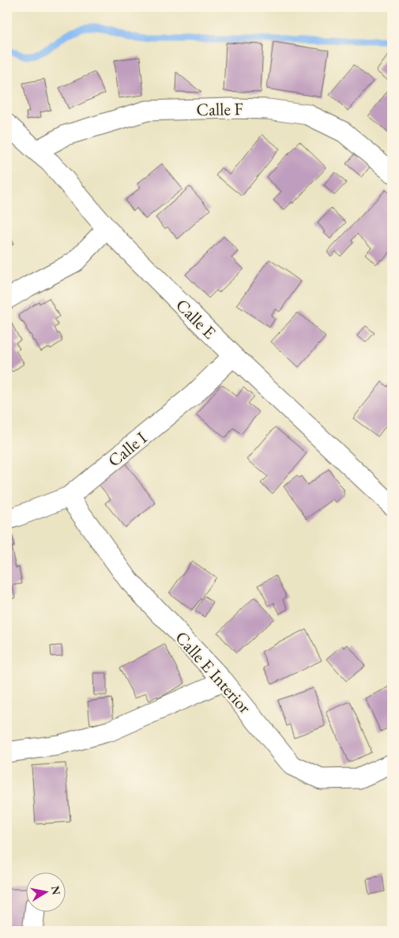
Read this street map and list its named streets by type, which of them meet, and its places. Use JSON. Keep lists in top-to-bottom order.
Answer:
{
  "streets": {
    "street": [
      "Calle F",
      "Calle E",
      "Calle I",
      "Calle E Interior"
    ]
  },
  "crossings": [
    ["Calle F", "Calle E"],
    ["Calle E", "Calle I"],
    ["Calle I", "Calle E Interior"]
  ],
  "north": "right"
}
